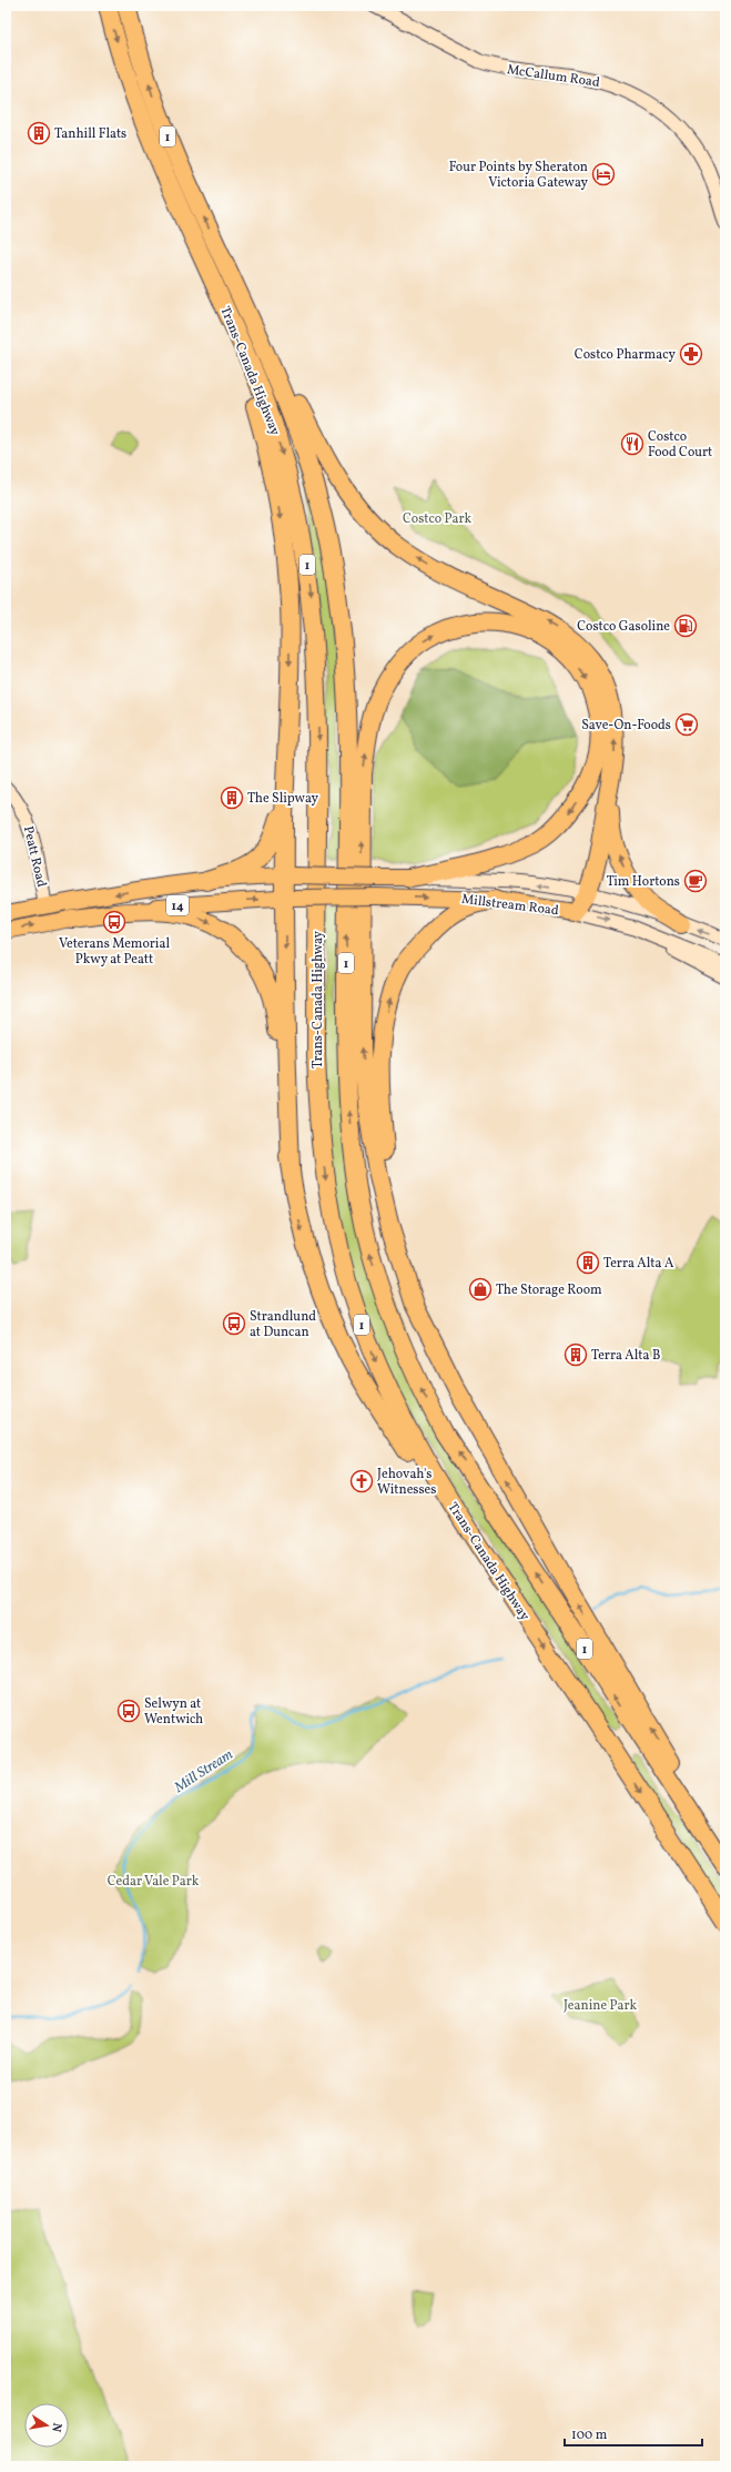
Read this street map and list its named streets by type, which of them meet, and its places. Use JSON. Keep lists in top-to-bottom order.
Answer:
{
  "streets": {
    "highway": ["1", "Trans-Canada Highway"],
    "main road": [
      "McCallum Road",
      "Peatt Road",
      "Millstream Road",
      "14"
    ]
  },
  "crossings": [
    ["Peatt Road", "14"],
    ["Millstream Road", "14"]
  ],
  "water": ["Mill Stream"],
  "parks": ["Costco Park", "Cedar Vale Park", "Jeanine Park"],
  "places": {
    "building": [
      "Tanhill Flats",
      "The Slipway",
      "Terra Alta A",
      "Terra Alta B"
    ],
    "hotel": ["Four Points by Sheraton Victoria Gateway"],
    "pharmacy": ["Costco Pharmacy"],
    "restaurant": ["Costco Food Court"],
    "fuel station": ["Costco Gasoline"],
    "supermarket": ["Save-On-Foods"],
    "cafe": ["Tim Hortons"],
    "bus stop": ["Veterans Memorial Pkwy at Peatt", "Strandlund at Duncan", "Selwyn at Wentwich"],
    "shop": ["The Storage Room"],
    "church": ["Jehovah's Witnesses"]
  },
  "scale_bar": "100 m",
  "north": "right"
}
